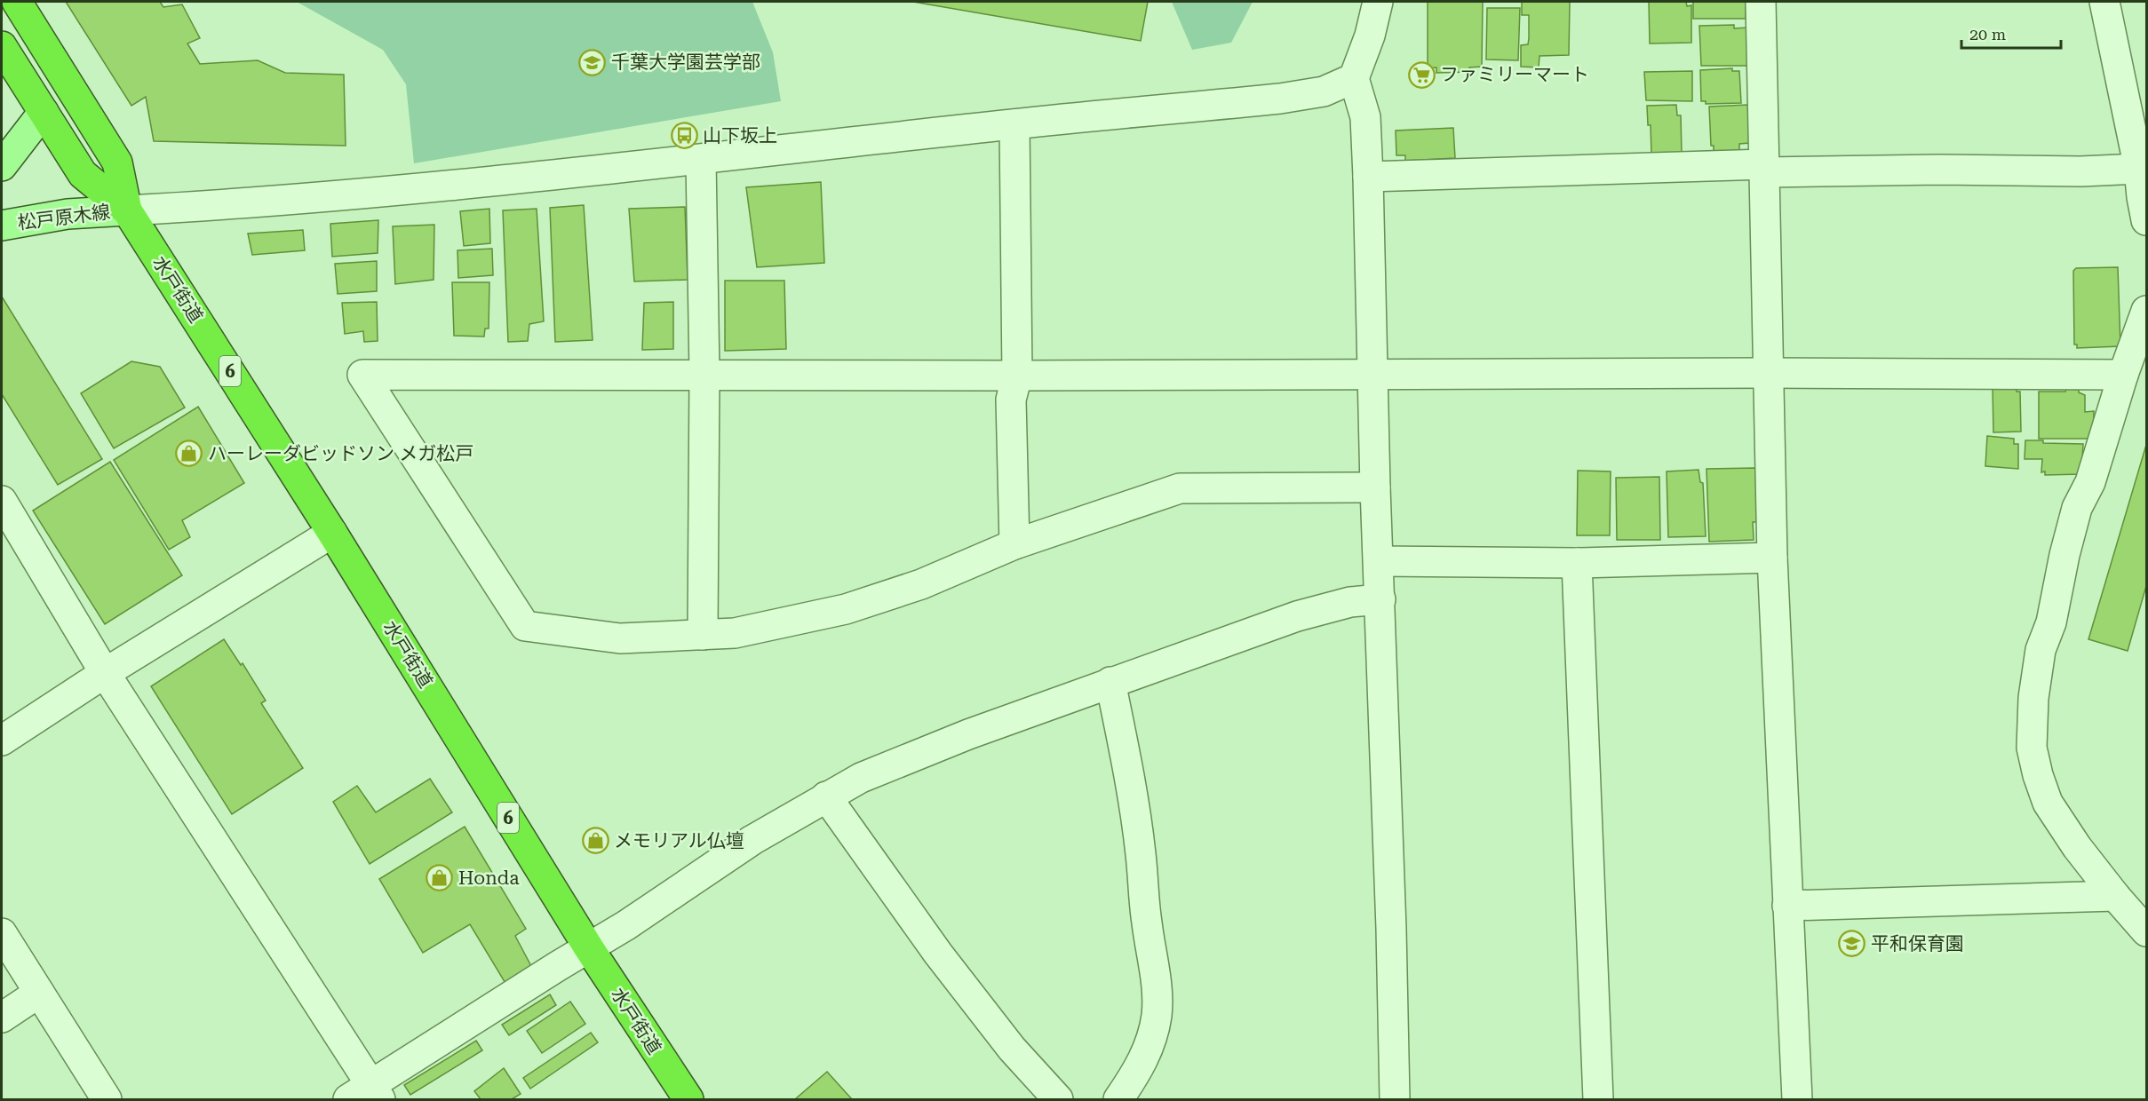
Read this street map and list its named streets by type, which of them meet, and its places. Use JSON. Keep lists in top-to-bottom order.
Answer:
{
  "streets": {
    "highway": ["水戸街道", "6"],
    "main road": ["松戸原木線"]
  },
  "crossings": [
    ["松戸原木線", "水戸街道"]
  ],
  "places": {
    "school or university": ["千葉大学園芸学部", "平和保育園"],
    "supermarket": ["ファミリーマート"],
    "bus stop": ["山下坂上"],
    "shop": ["ハーレーダビッドソン メガ松戸", "メモリアル仏壇", "Honda"]
  },
  "scale_bar": "20 m"
}
